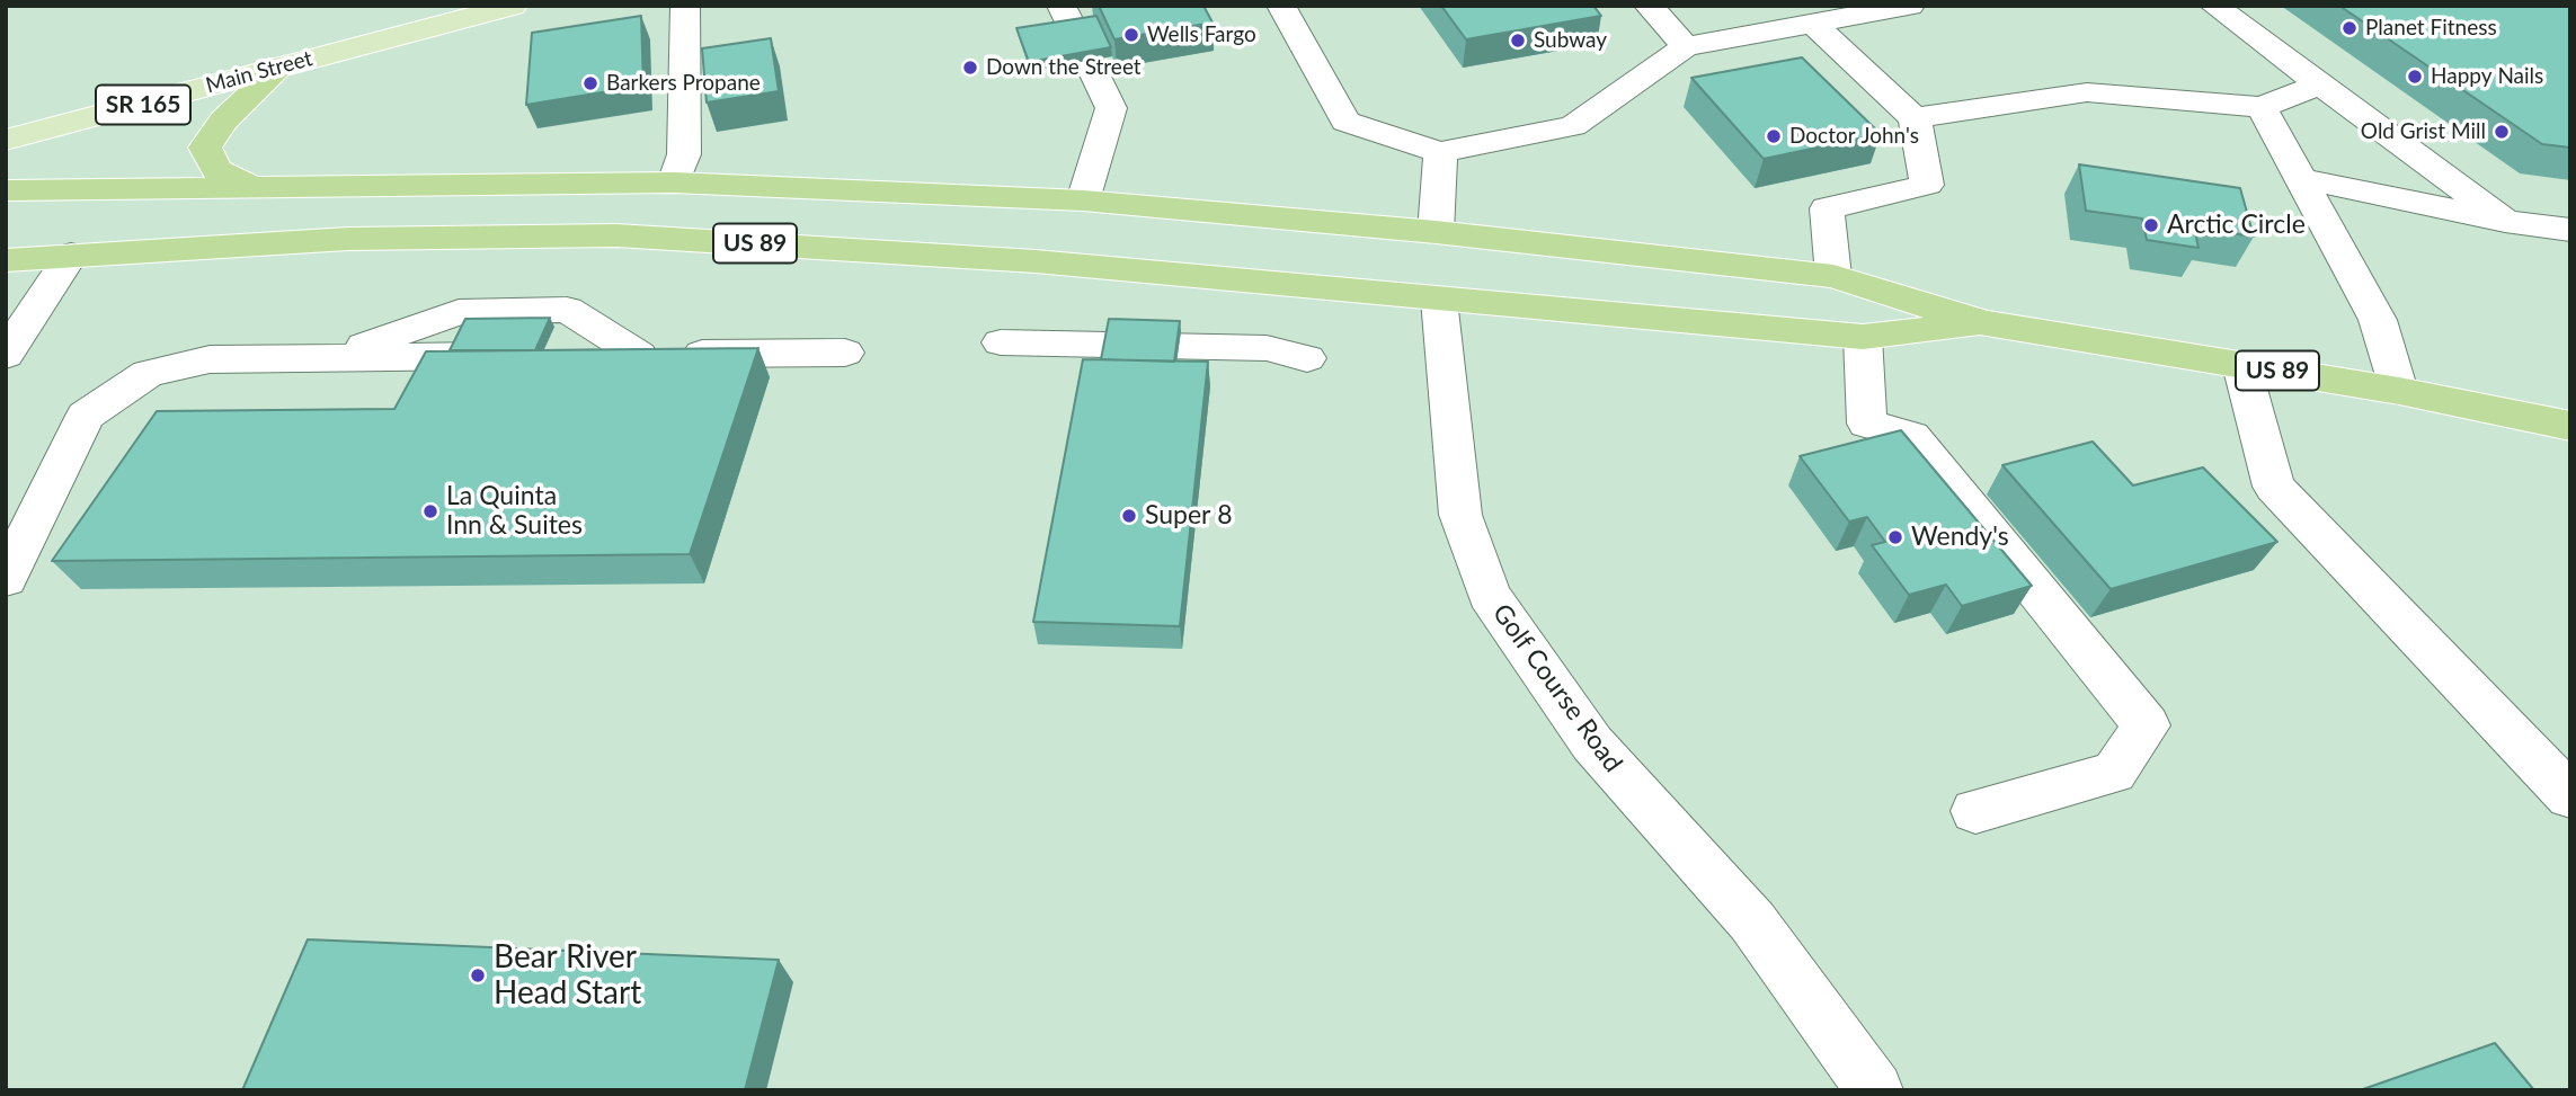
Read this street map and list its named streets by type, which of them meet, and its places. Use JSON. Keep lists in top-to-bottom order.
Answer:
{
  "streets": {
    "highway": ["US 89"],
    "main road": ["Main Street", "SR 165"],
    "street": ["Golf Course Road"]
  },
  "crossings": [
    ["US 89", "Golf Course Road"]
  ],
  "places": [
    "Planet Fitness",
    "Wells Fargo",
    "Subway",
    "Down the Street",
    "Happy Nails",
    "Barkers Propane",
    "Old Grist Mill",
    "Doctor John's",
    "Arctic Circle",
    "La Quinta Inn & Suites",
    "Super 8",
    "Wendy's",
    "Bear River Head Start"
  ]
}
